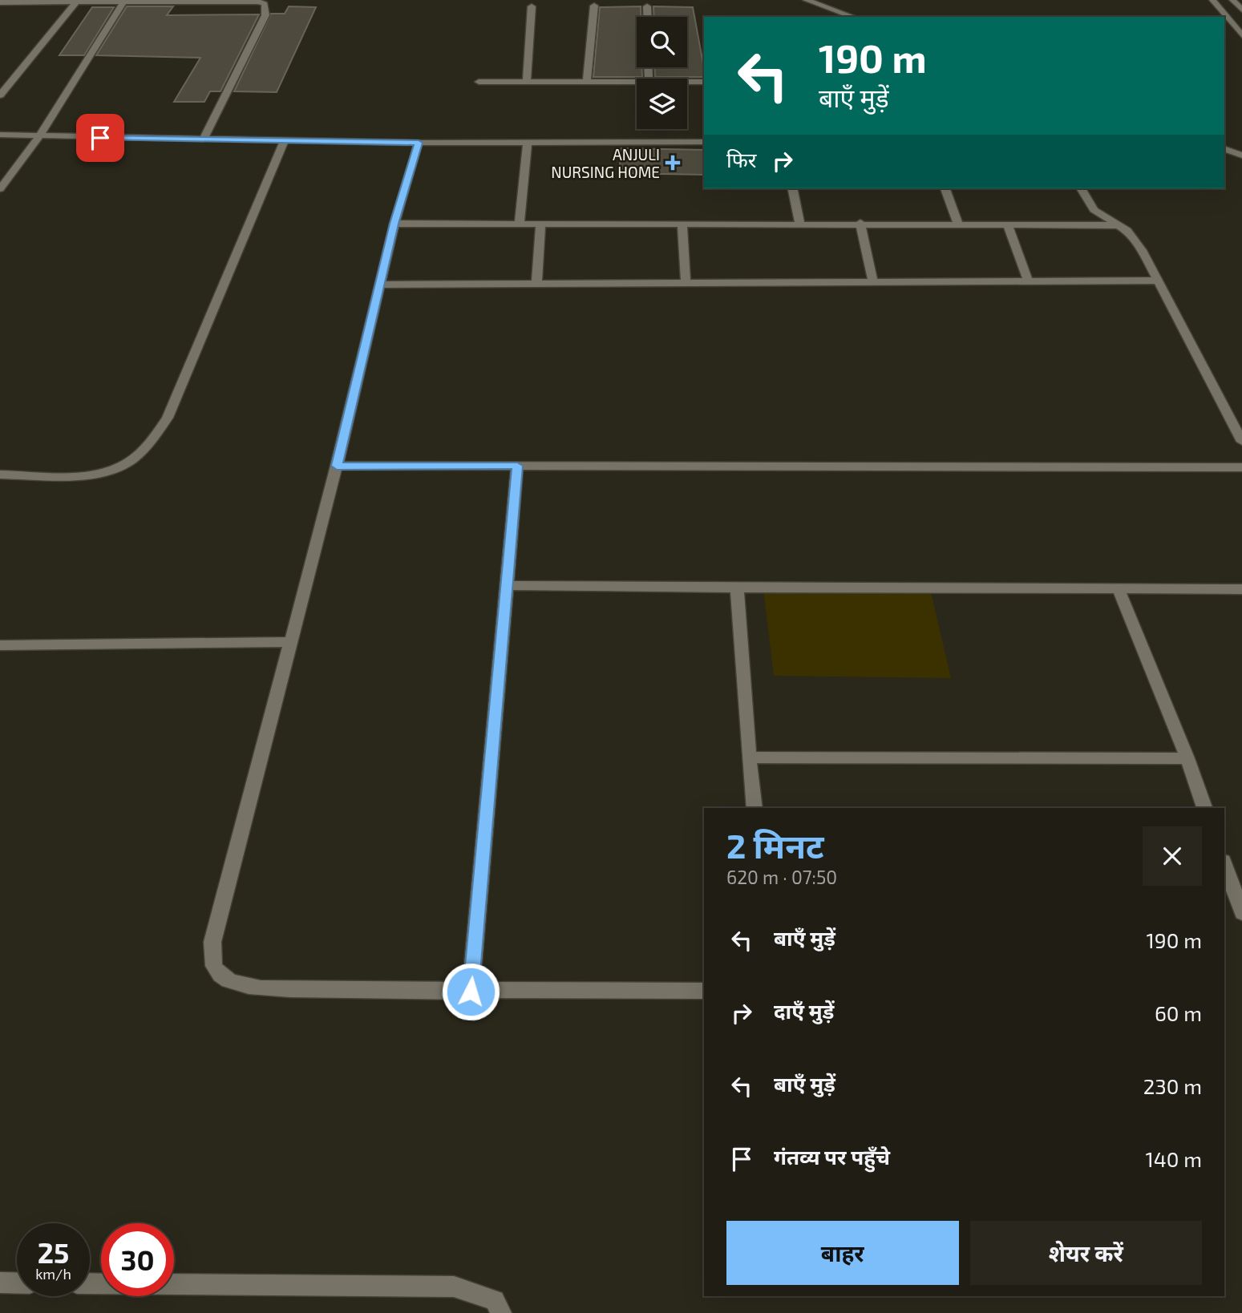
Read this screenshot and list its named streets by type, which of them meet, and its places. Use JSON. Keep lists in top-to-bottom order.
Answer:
{
  "places": {
    "health": ["ANJULI NURSING HOME"]
  },
  "page": {
    "turn": ["190 m", "बाएँ मुड़ें"],
    "then": "फिर",
    "heading": ["2 मिनट", "620 m · 07:50"],
    "list": [
      {
        "name": "बाएँ मुड़ें",
        "value": "190 m"
      },
      {
        "name": "दाएँ मुड़ें",
        "value": "60 m"
      },
      {
        "name": "बाएँ मुड़ें",
        "value": "230 m"
      },
      {
        "name": "गंतव्य पर पहुँचे",
        "value": "140 m"
      }
    ],
    "buttons": ["बाहर", "शेयर करें"],
    "speed": "25 km/h",
    "limit": "30"
  }
}
